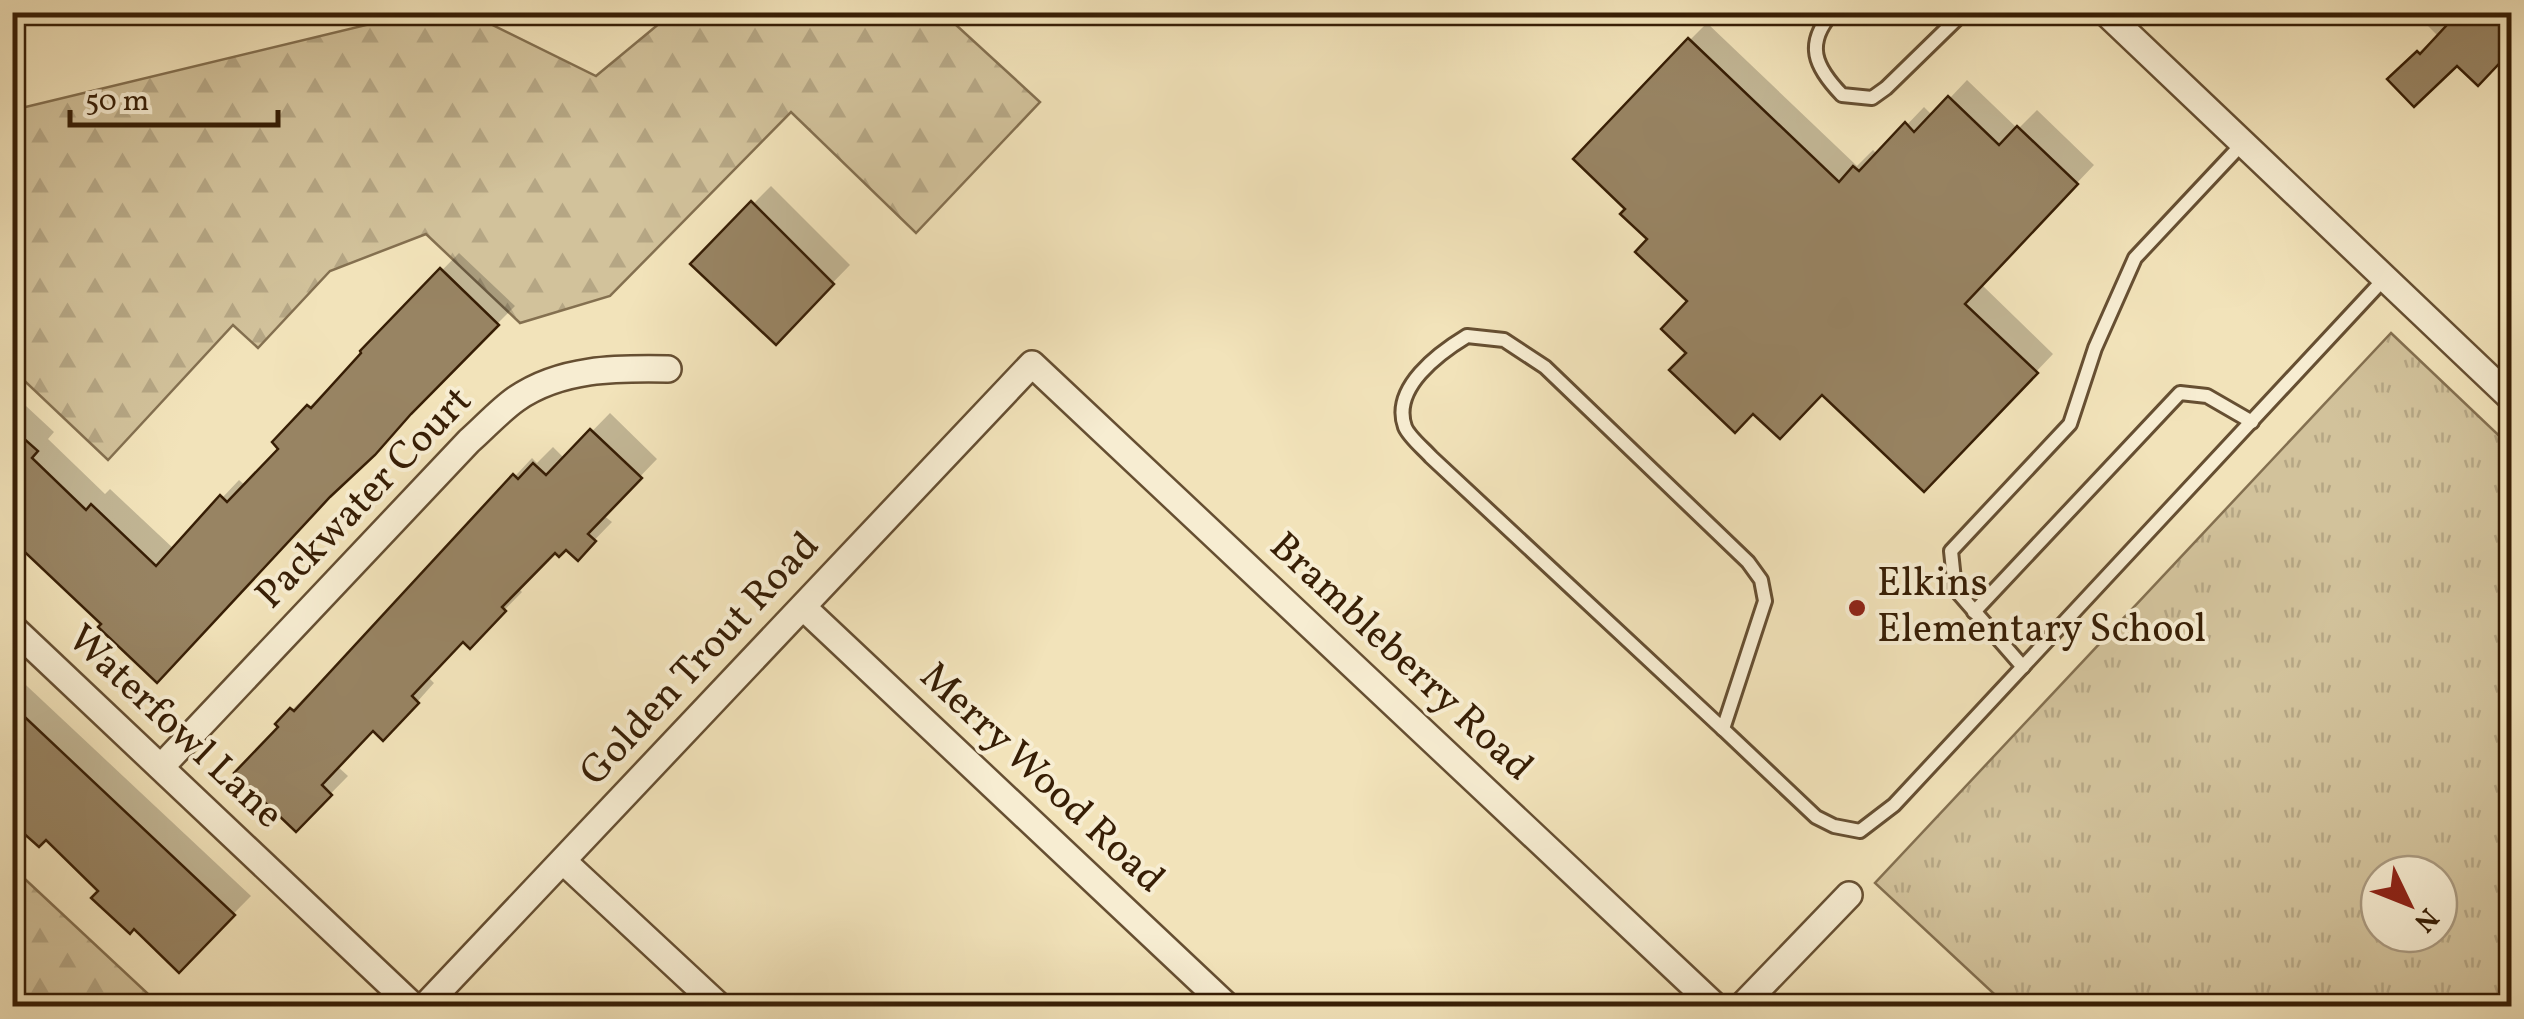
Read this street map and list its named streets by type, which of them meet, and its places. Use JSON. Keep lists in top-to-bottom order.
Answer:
{
  "streets": {
    "street": [
      "Packwater Court",
      "Brambleberry Road",
      "Golden Trout Road",
      "Waterfowl Lane",
      "Merry Wood Road"
    ]
  },
  "crossings": [
    ["Packwater Court", "Waterfowl Lane"],
    ["Brambleberry Road", "Golden Trout Road"],
    ["Golden Trout Road", "Merry Wood Road"]
  ],
  "places": ["Elkins Elementary School"],
  "scale_bar": "50 m",
  "north": "bottom right"
}
